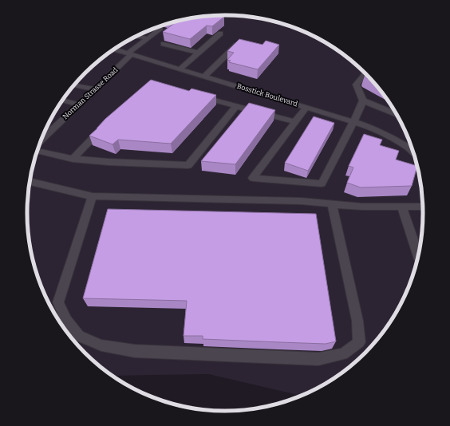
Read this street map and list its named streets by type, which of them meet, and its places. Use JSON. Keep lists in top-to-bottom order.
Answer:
{
  "streets": {
    "street": ["Norman Strasse Road", "Bosstick Boulevard"]
  },
  "crossings": [
    ["Norman Strasse Road", "Bosstick Boulevard"]
  ]
}
